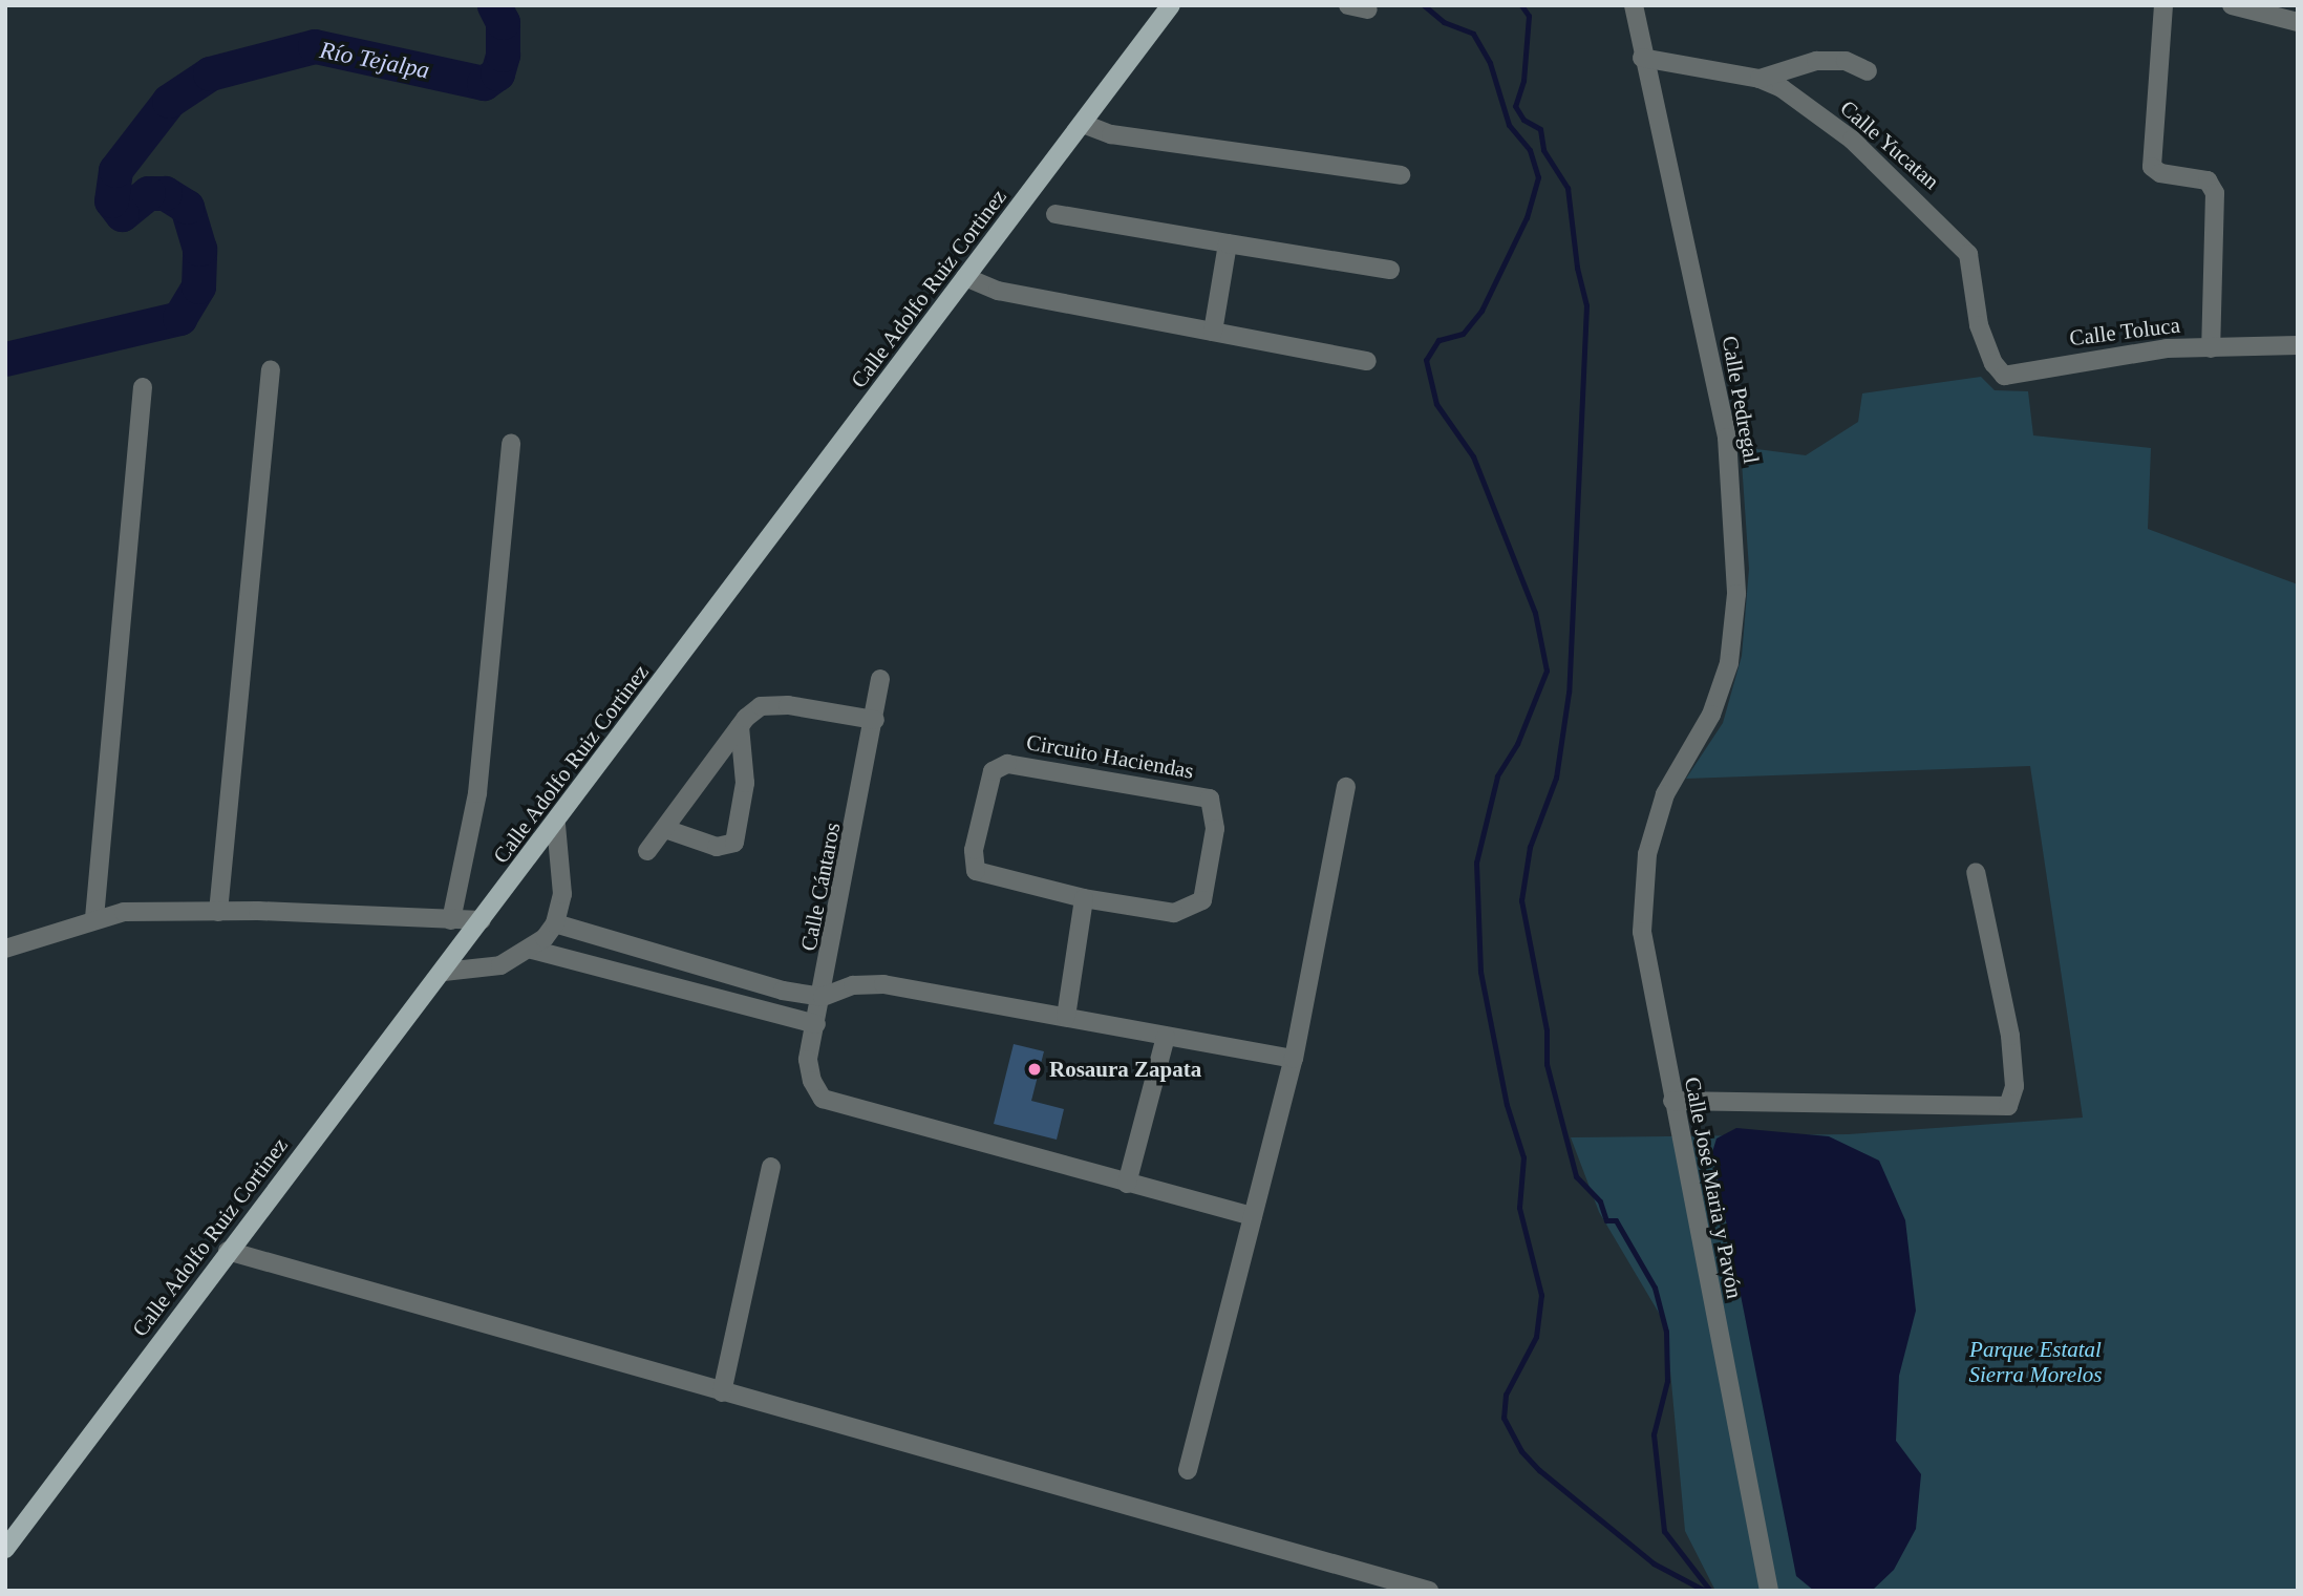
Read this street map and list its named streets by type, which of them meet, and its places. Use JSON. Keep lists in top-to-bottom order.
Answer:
{
  "streets": {
    "main road": ["Calle Adolfo Ruiz Cortinez"],
    "street": [
      "Calle Yucatan",
      "Calle Toluca",
      "Calle Pedregal",
      "Circuito Haciendas",
      "Calle Cántaros",
      "Calle José Maria y Pavón"
    ]
  },
  "crossings": [
    ["Calle Yucatan", "Calle Toluca"],
    ["Calle Yucatan", "Calle Pedregal"],
    ["Calle Pedregal", "Calle José Maria y Pavón"]
  ],
  "water": ["Río Tejalpa"],
  "parks": ["Parque Estatal Sierra Morelos"],
  "places": ["Rosaura Zapata"]
}
